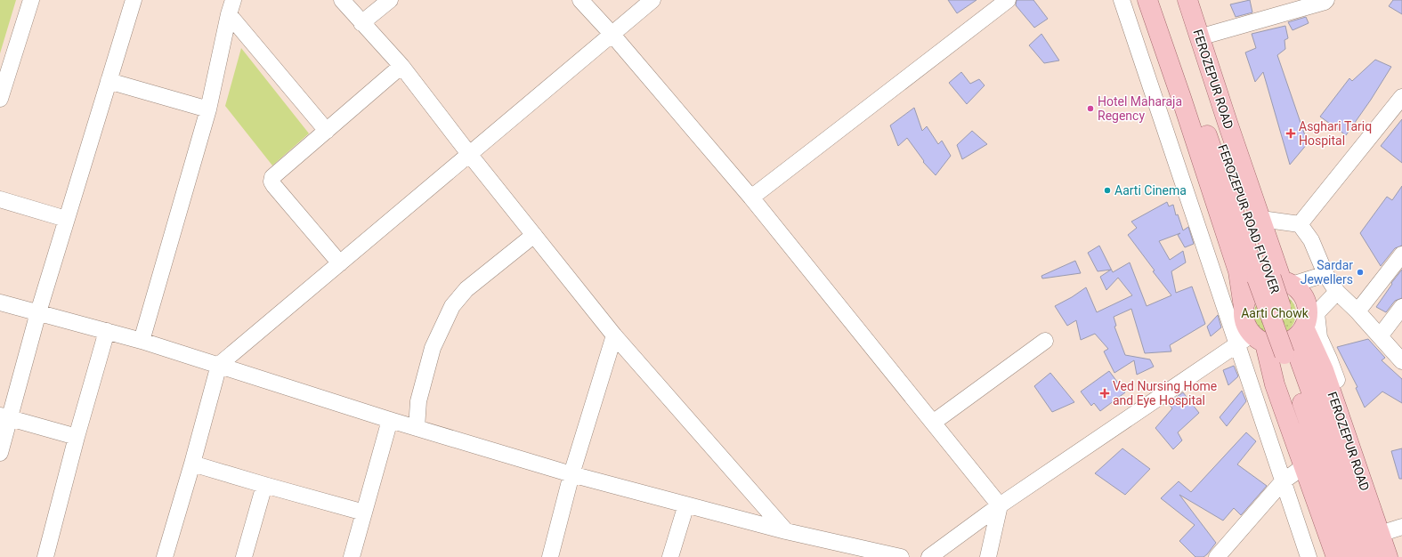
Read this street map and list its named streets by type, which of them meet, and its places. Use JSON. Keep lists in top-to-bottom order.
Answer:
{
  "streets": {
    "main road": ["FEROZEPUR ROAD", "FEROZEPUR ROAD FLYOVER"]
  },
  "parks": ["Aarti Chowk"],
  "places": {
    "other": ["Hotel Maharaja Regency", "Aarti Cinema", "Sardar Jewellers"],
    "health": ["Asghari Tariq Hospital", "Ved Nursing Home and Eye Hospital"]
  }
}
